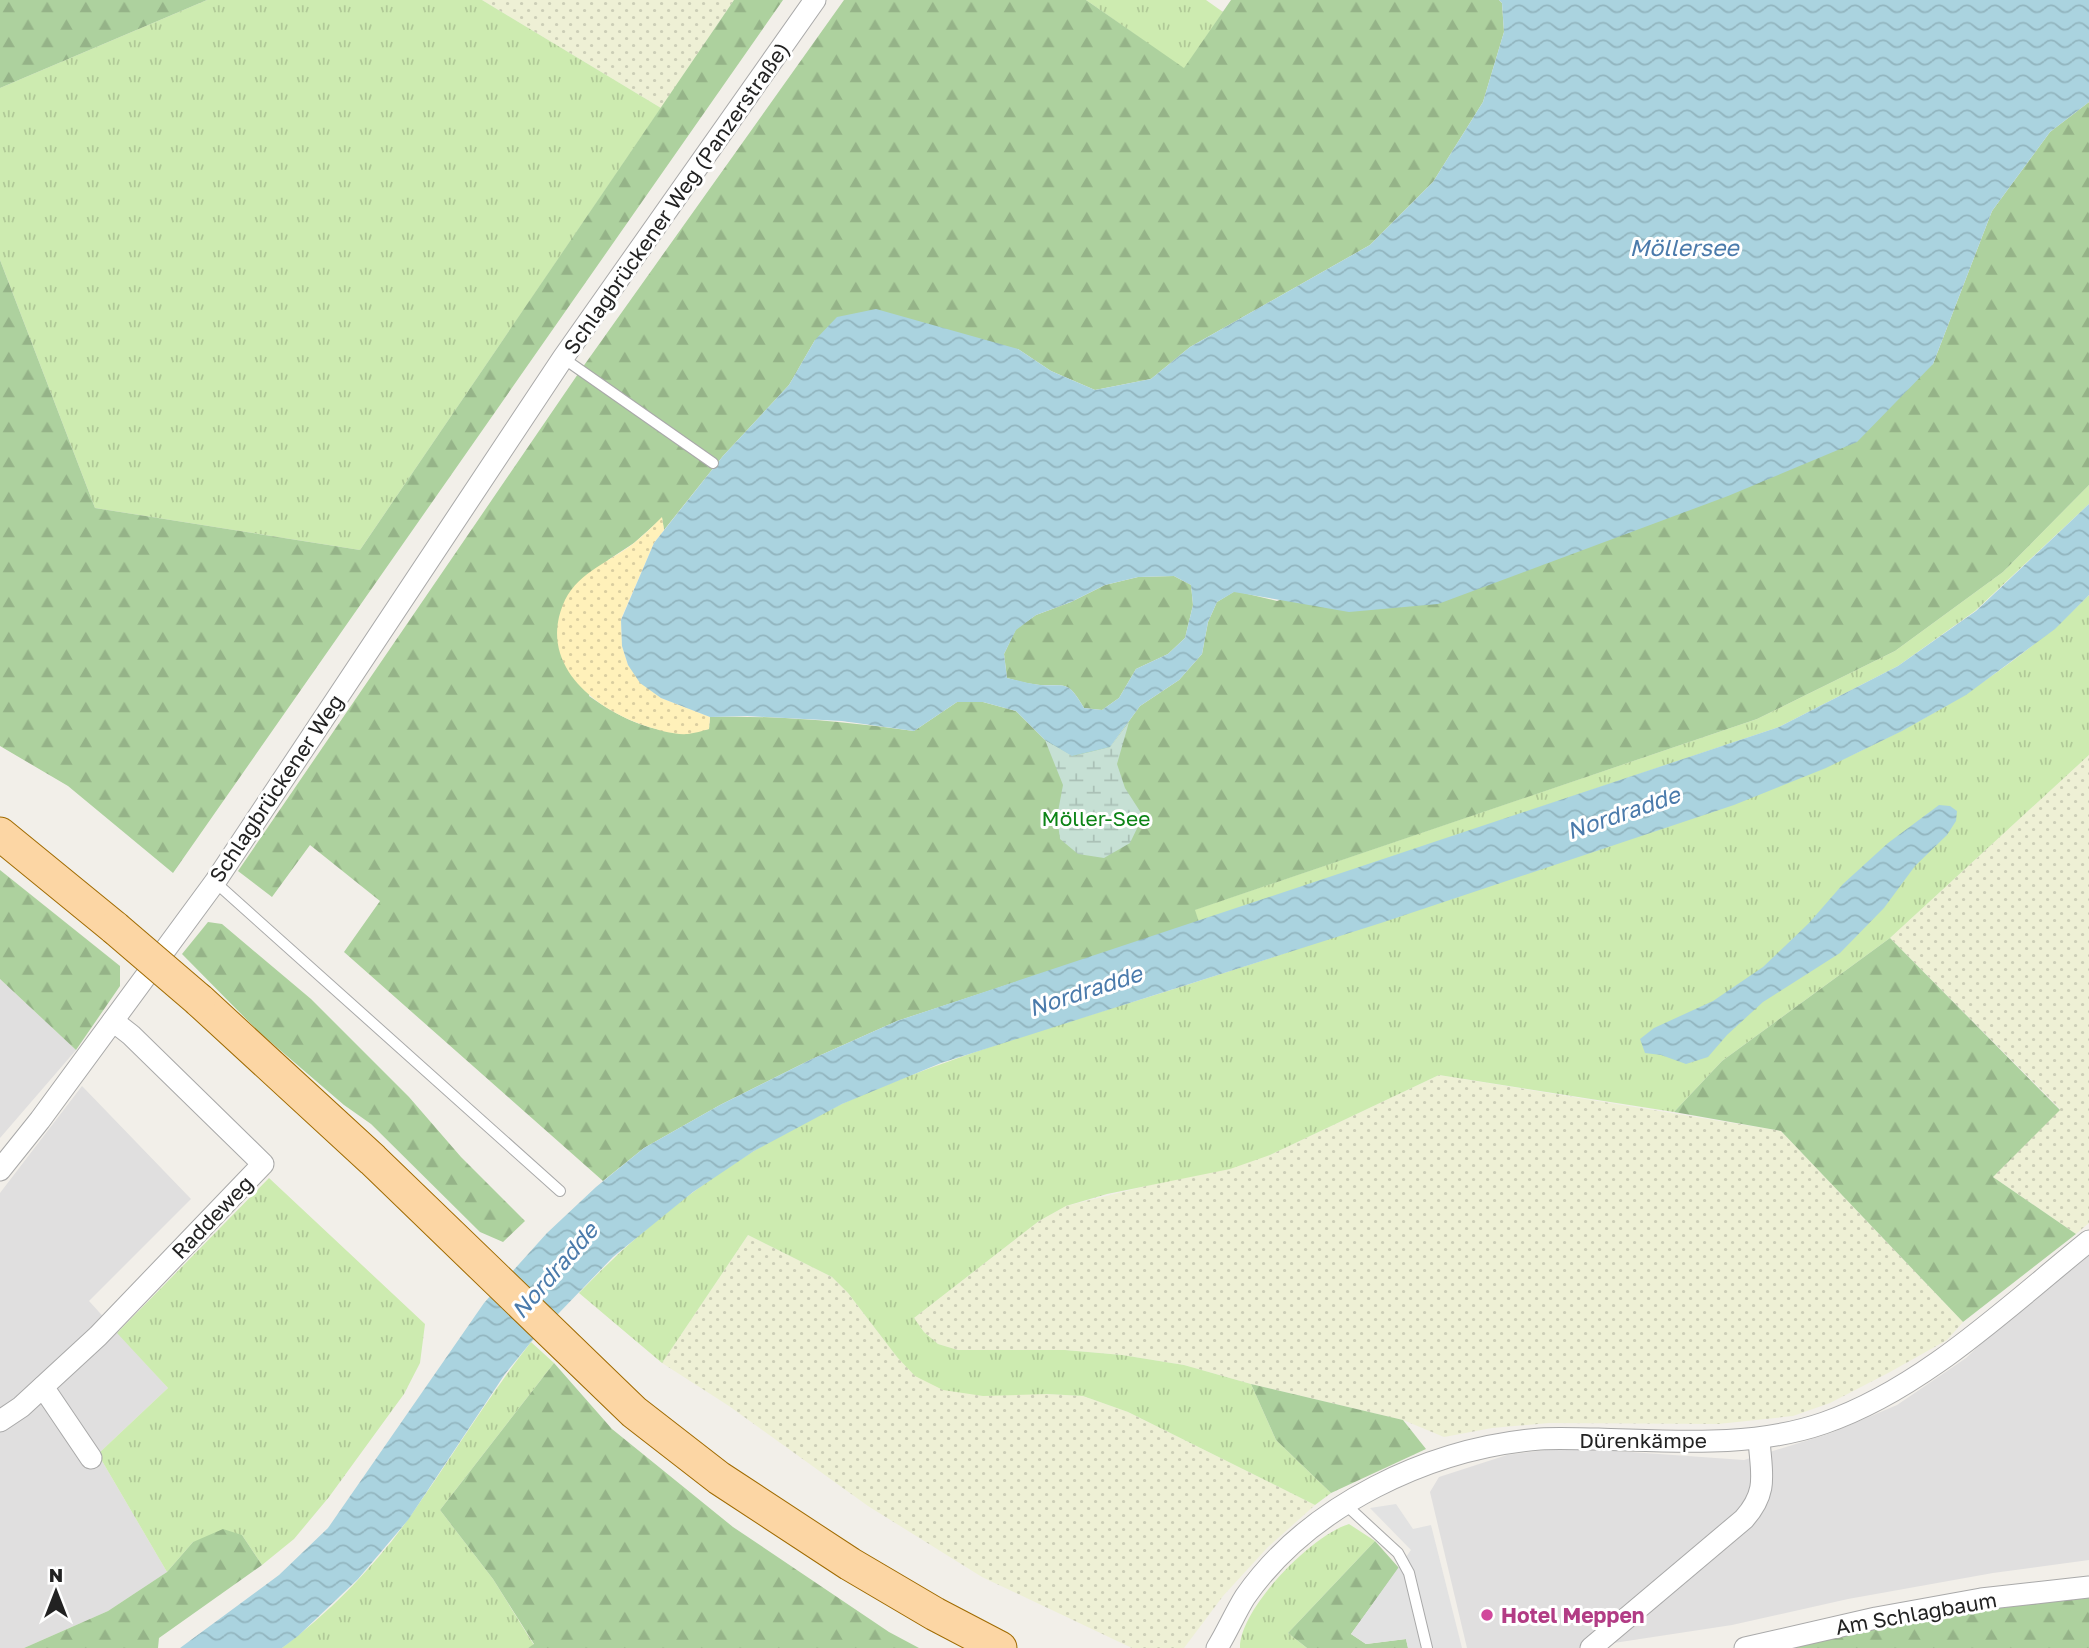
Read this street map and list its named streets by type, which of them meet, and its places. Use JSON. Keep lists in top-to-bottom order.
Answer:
{
  "streets": {
    "street": [
      "Schlagbrückener Weg (Panzerstraße)",
      "Schlagbrückener Weg",
      "Raddeweg",
      "Dürenkämpe",
      "Am Schlagbaum"
    ]
  },
  "crossings": [
    ["Schlagbrückener Weg (Panzerstraße)", "Schlagbrückener Weg"],
    ["Schlagbrückener Weg", "Raddeweg"]
  ],
  "water": ["Möllersee", "Nordradde"],
  "parks": ["Möller-See"],
  "places": ["Hotel Meppen"],
  "north": "top"
}
